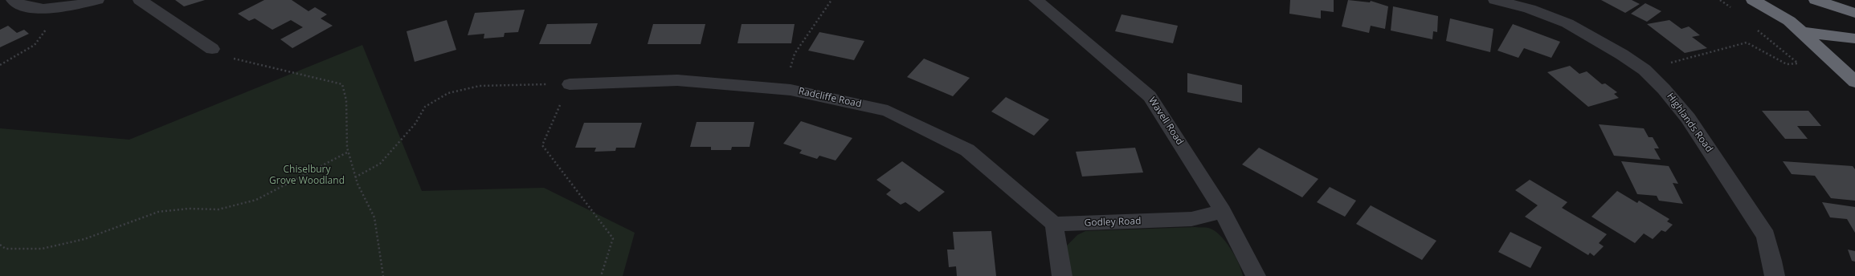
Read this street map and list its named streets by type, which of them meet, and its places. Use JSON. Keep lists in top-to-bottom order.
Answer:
{
  "streets": {
    "street": [
      "Radcliffe Road",
      "Wavell Road",
      "Highlands Road",
      "Godley Road"
    ]
  },
  "crossings": [
    ["Radcliffe Road", "Godley Road"],
    ["Wavell Road", "Godley Road"]
  ],
  "parks": ["Chiselbury Grove Woodland"]
}
